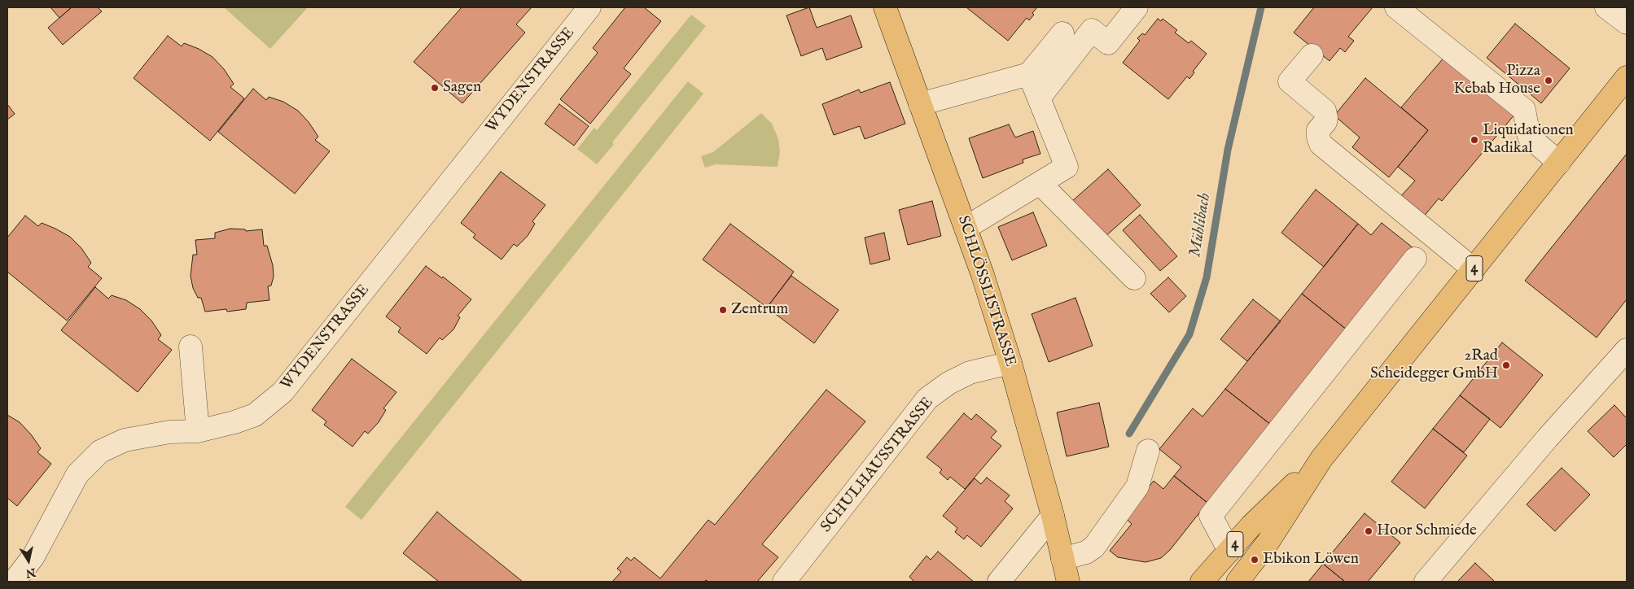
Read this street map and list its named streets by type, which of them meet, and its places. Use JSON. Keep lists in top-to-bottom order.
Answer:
{
  "streets": {
    "main road": ["4", "SCHLÖSSLISTRASSE"],
    "street": ["WYDENSTRASSE", "SCHULHAUSSTRASSE"]
  },
  "crossings": [
    ["SCHLÖSSLISTRASSE", "SCHULHAUSSTRASSE"]
  ],
  "water": ["Mühlibach"],
  "places": [
    "Pizza Kebab House",
    "Sagen",
    "Liquidationen Radikal",
    "Zentrum",
    "2Rad Scheidegger GmbH",
    "Hoor Schmiede",
    "Ebikon Löwen"
  ],
  "north": "bottom"
}
